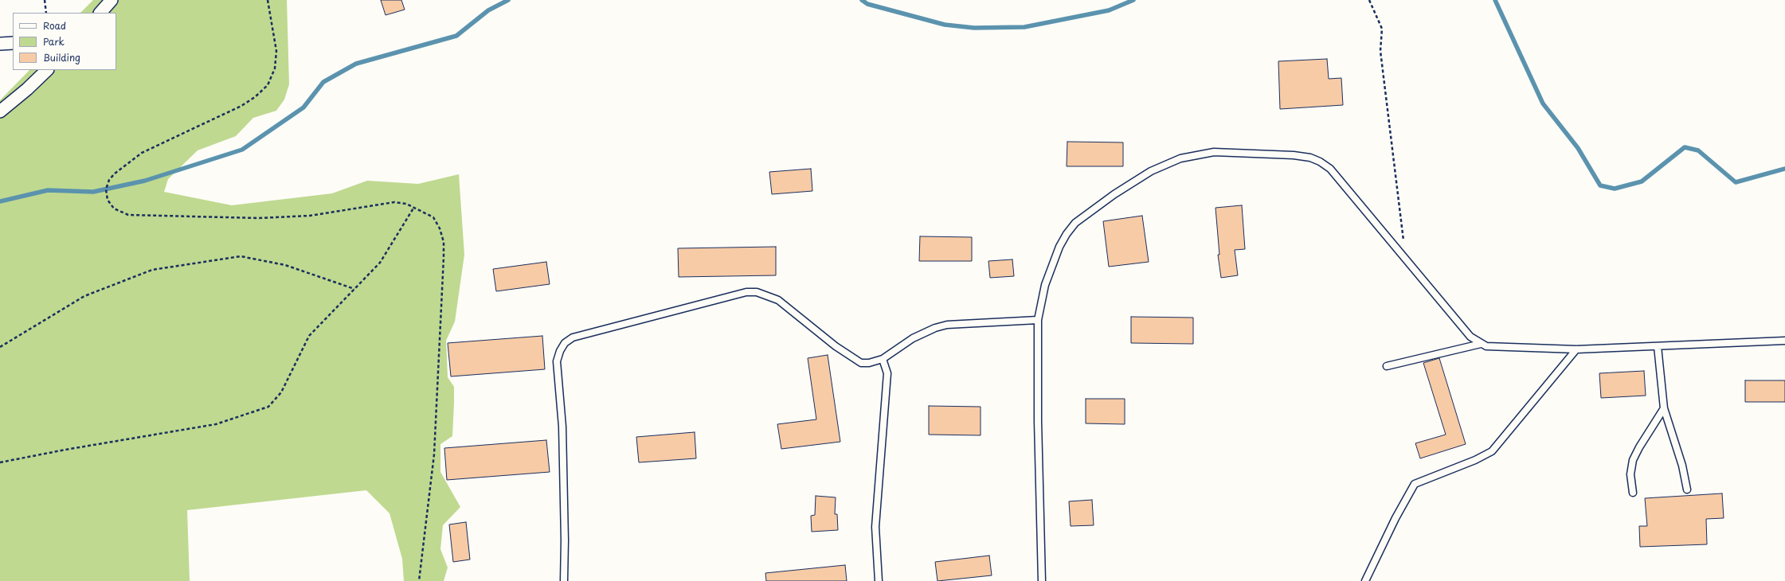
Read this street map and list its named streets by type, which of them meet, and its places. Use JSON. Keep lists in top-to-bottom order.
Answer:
{
  "legend": ["Road", "Park", "Building"]
}
